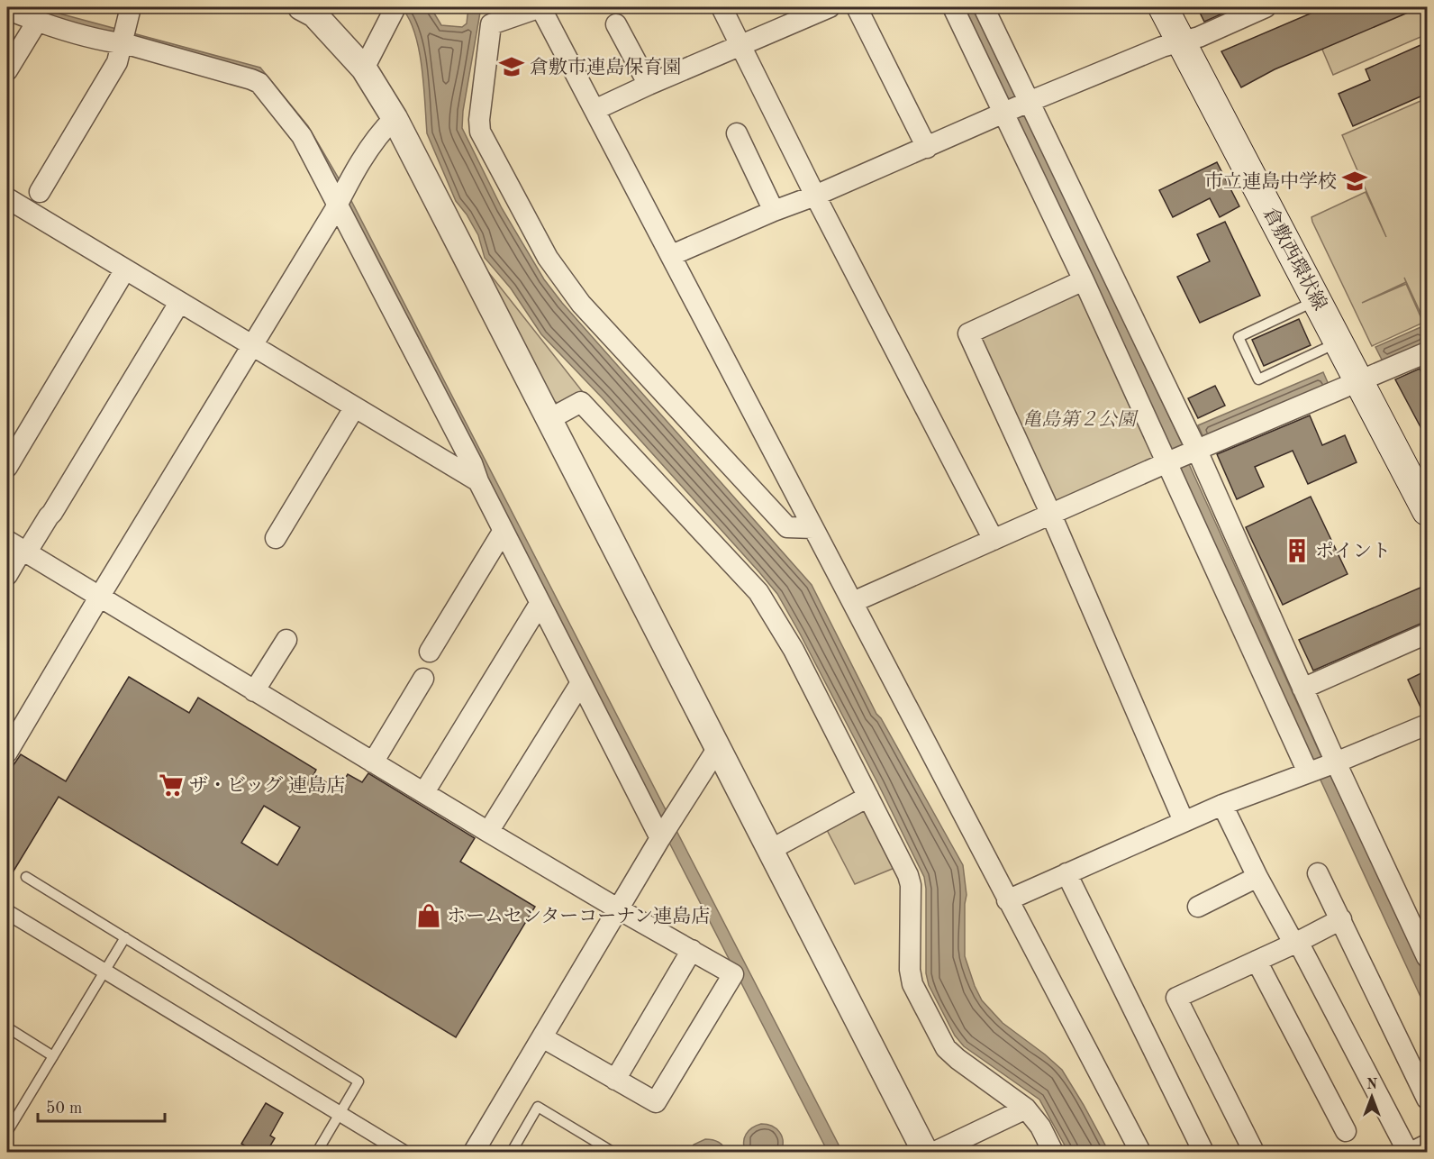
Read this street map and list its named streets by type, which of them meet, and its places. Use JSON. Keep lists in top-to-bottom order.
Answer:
{
  "streets": {
    "main road": ["倉敷西環状線"]
  },
  "parks": ["亀島第２公園"],
  "places": {
    "school or university": ["倉敷市連島保育園", "市立連島中学校"],
    "building": ["ポイント"],
    "supermarket": ["ザ・ビッグ 連島店"],
    "shop": ["ホームセンターコーナン連島店"]
  },
  "scale_bar": "50 m",
  "north": "top"
}
